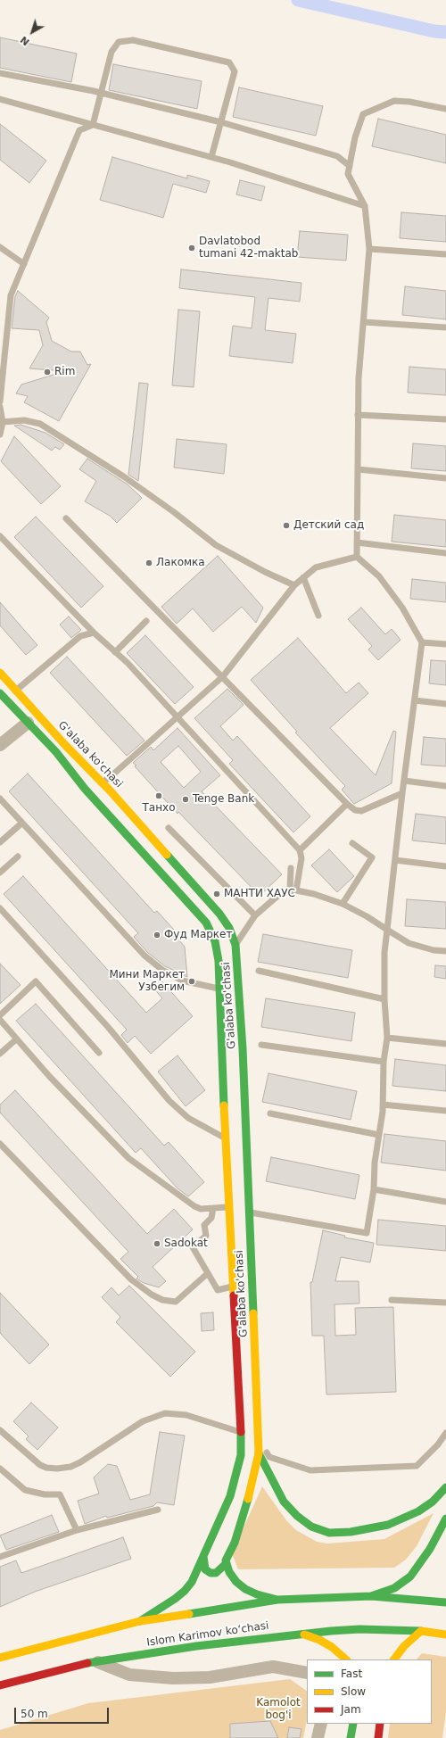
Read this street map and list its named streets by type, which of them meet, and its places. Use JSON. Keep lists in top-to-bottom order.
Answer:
{
  "streets": {
    "main road": ["G'alaba ko'chasi", "Islom Karimov koʻchasi"]
  },
  "parks": ["Kamolot bog'i"],
  "places": [
    "Davlatobod tumani 42-maktab",
    "Rim",
    "Детский сад",
    "Лакомка",
    "Танхо",
    "Tenge Bank",
    "МАНТИ ХАУС",
    "Фуд Маркет",
    "Мини Маркет Узбегим",
    "Sadokat"
  ],
  "legend": ["Fast", "Slow", "Jam"],
  "scale_bar": "50 m",
  "north": "bottom left"
}
